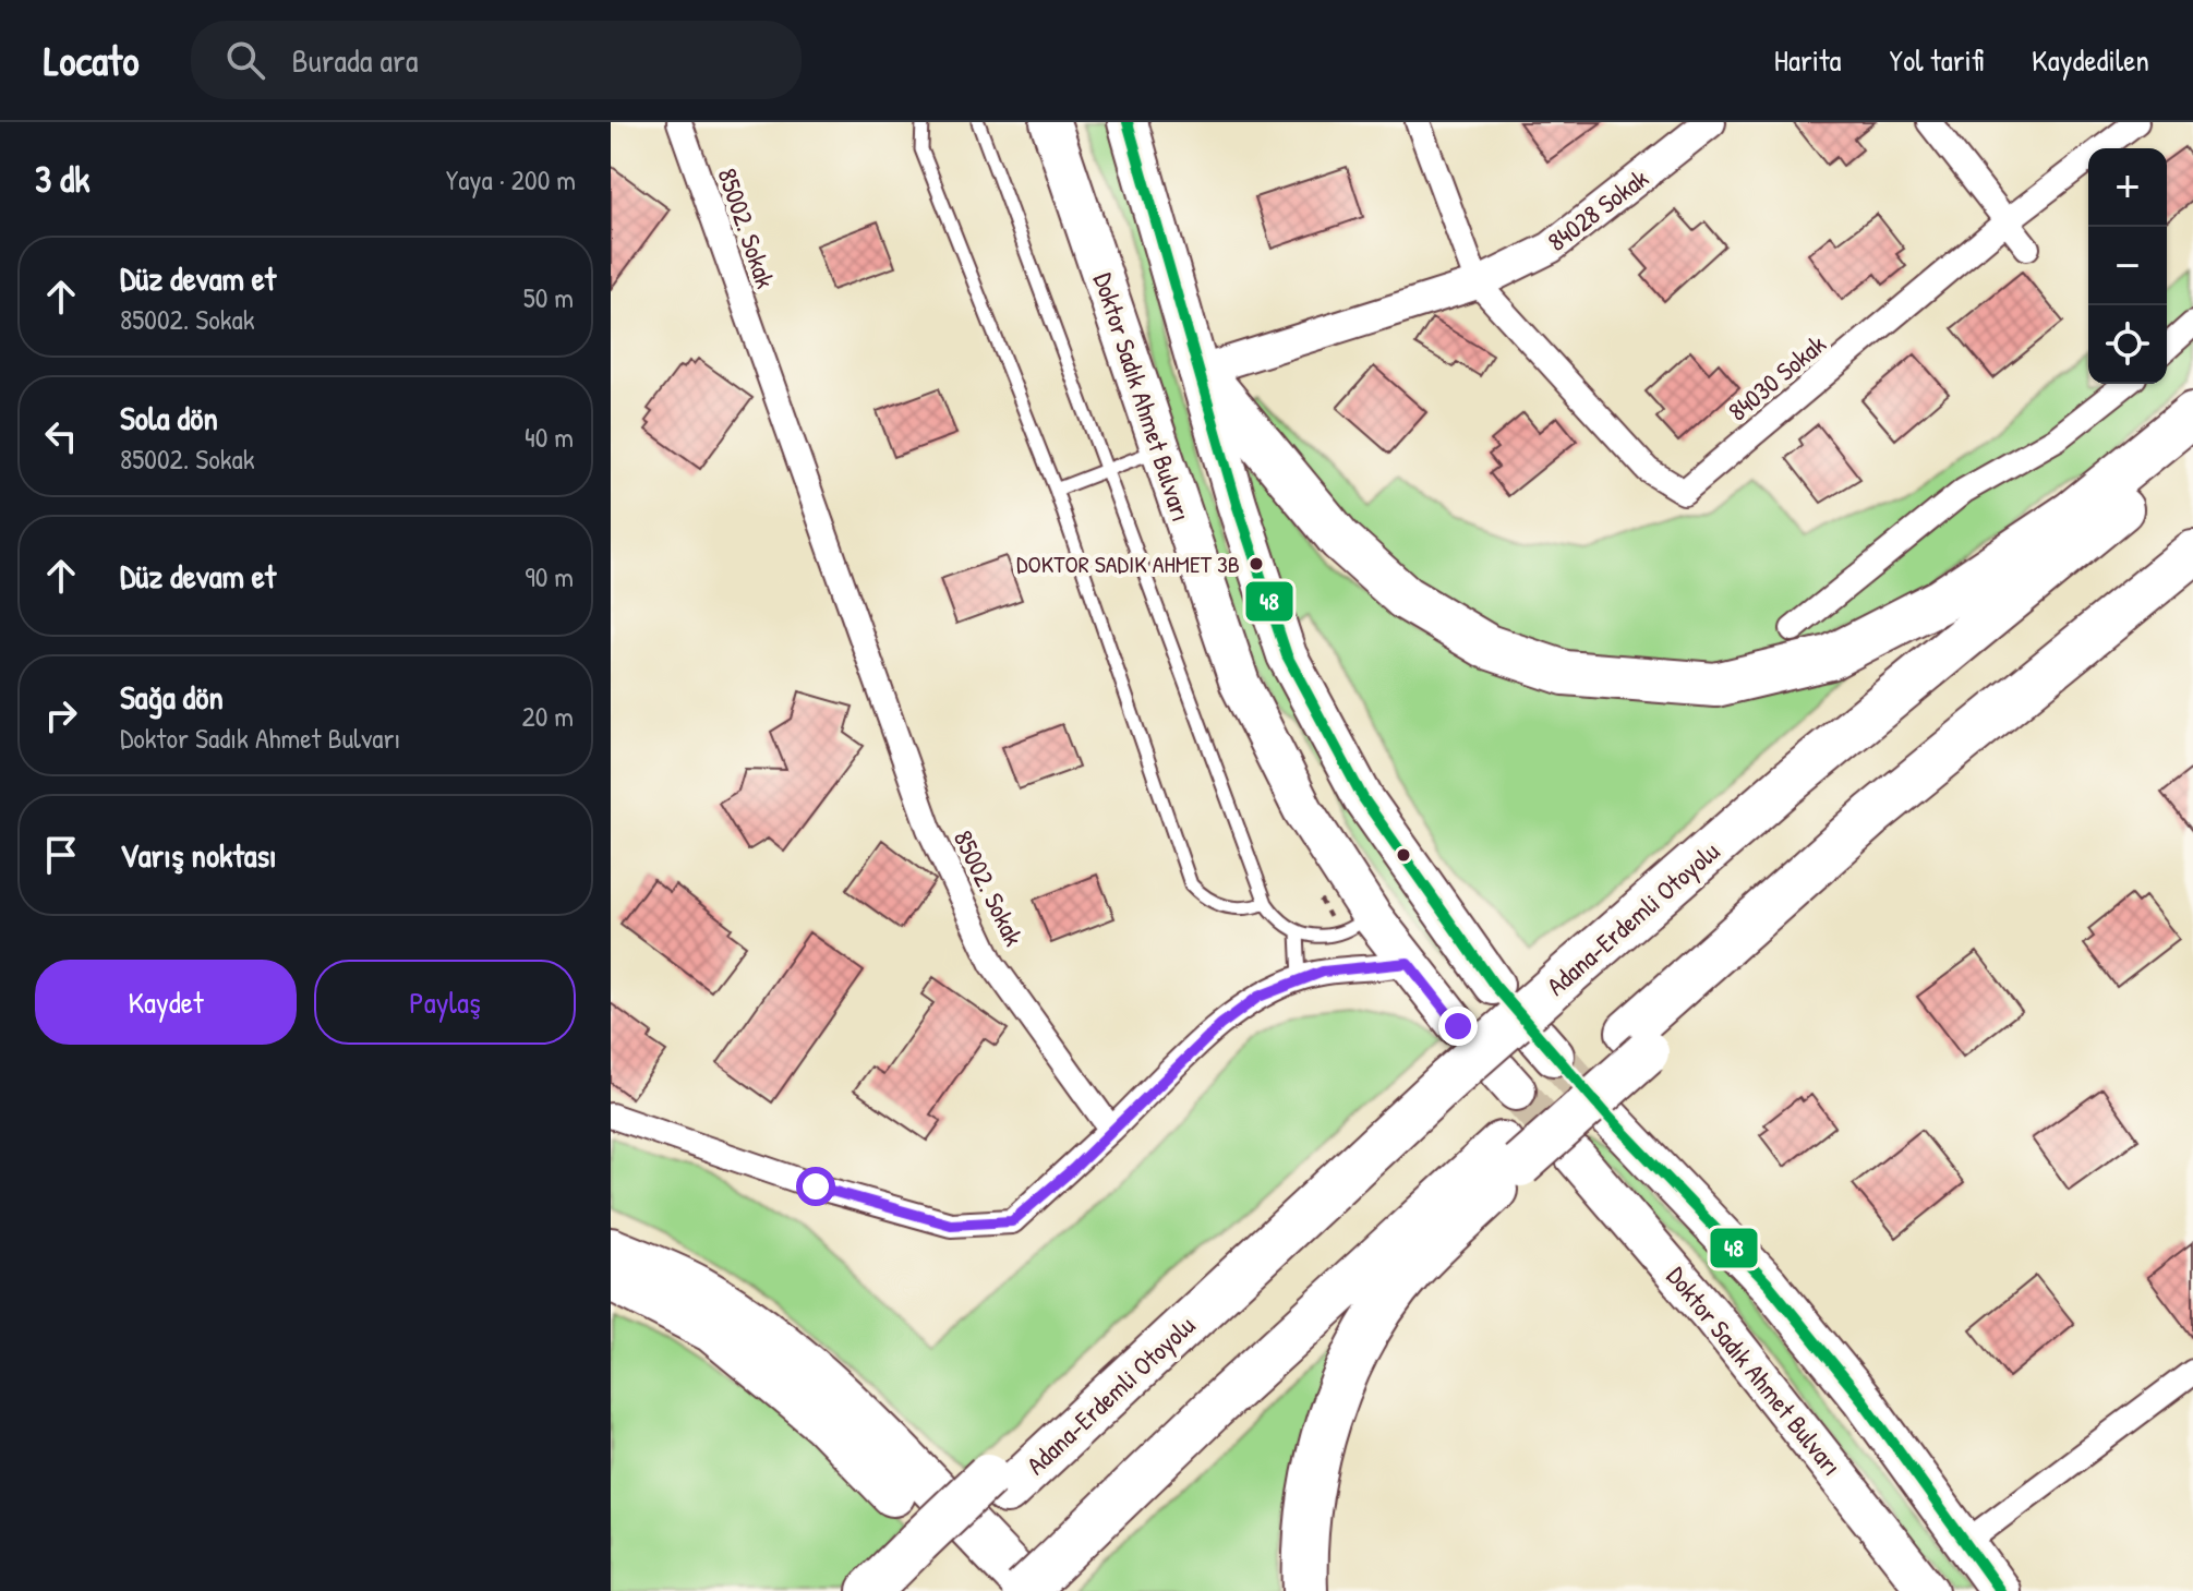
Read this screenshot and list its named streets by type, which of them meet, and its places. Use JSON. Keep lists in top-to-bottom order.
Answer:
{
  "streets": {
    "highway": ["Adana-Erdemli Otoyolu"],
    "main road": ["Doktor Sadık Ahmet Bulvarı"],
    "street": ["84028 Sokak", "85002. Sokak", "84030 Sokak"]
  },
  "crossings": [
    ["84028 Sokak", "84030 Sokak"]
  ],
  "places": ["DOKTOR SADIK AHMET 3B"],
  "lines": ["transit line 48"],
  "page": {
    "header": "Locato",
    "search": "Burada ara",
    "nav": ["Harita", "Yol tarifi", "Kaydedilen"],
    "heading": ["3 dk", "Yaya · 200 m"],
    "map_buttons": ["+", "−"],
    "list": [
      ["Düz devam et", "85002. Sokak", "50 m"],
      ["Sola dön", "85002. Sokak", "40 m"],
      ["Düz devam et", "90 m"],
      ["Sağa dön", "Doktor Sadık Ahmet Bulvarı", "20 m"],
      "Varış noktası"
    ],
    "buttons": ["Kaydet", "Paylaş"]
  }
}
